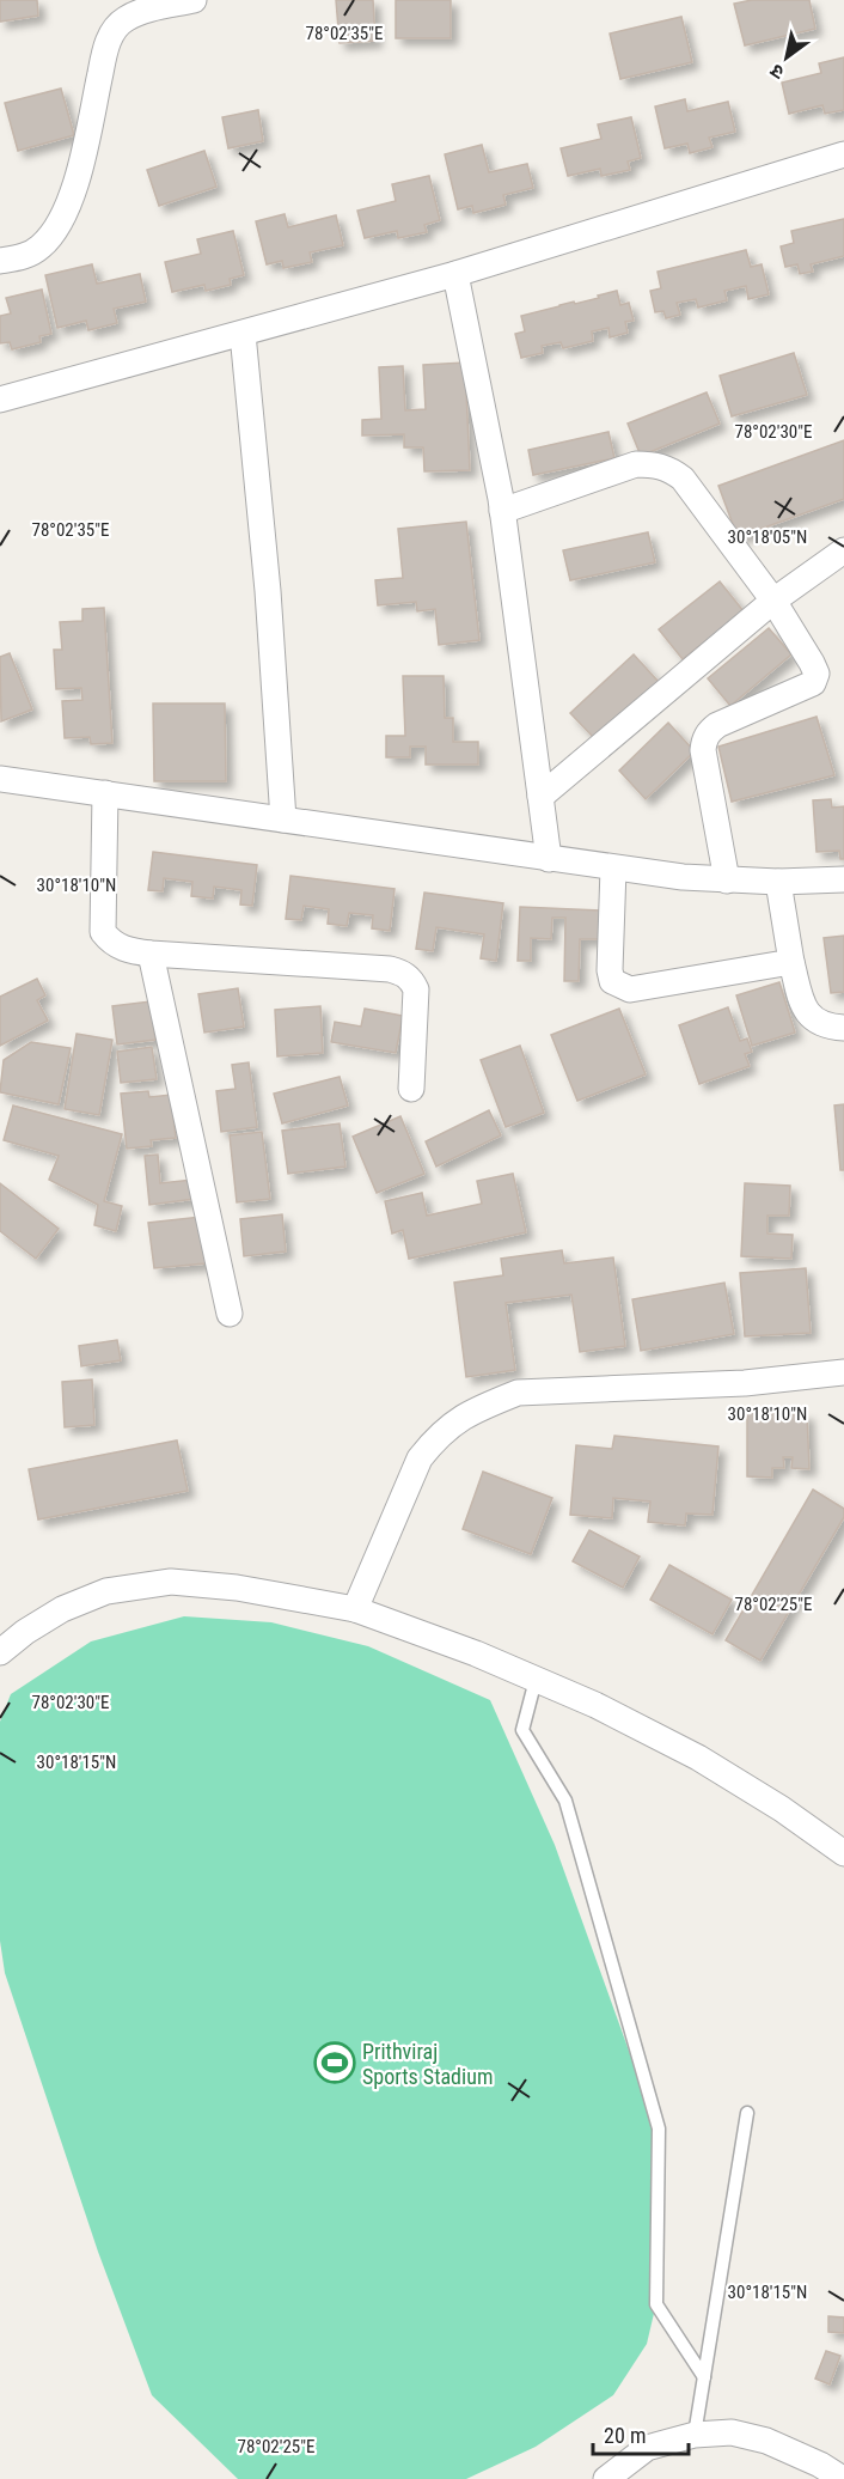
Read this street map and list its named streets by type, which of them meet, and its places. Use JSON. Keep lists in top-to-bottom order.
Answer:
{
  "places": {
    "sports": ["Prithviraj Sports Stadium"]
  },
  "scale_bar": "20 m",
  "north": "bottom left",
  "coordinates": [
    "78°02'35\"E",
    "78°02'30\"E",
    "30°18'05\"N",
    "30°18'10\"N",
    "78°02'25\"E",
    "30°18'15\"N"
  ]
}
